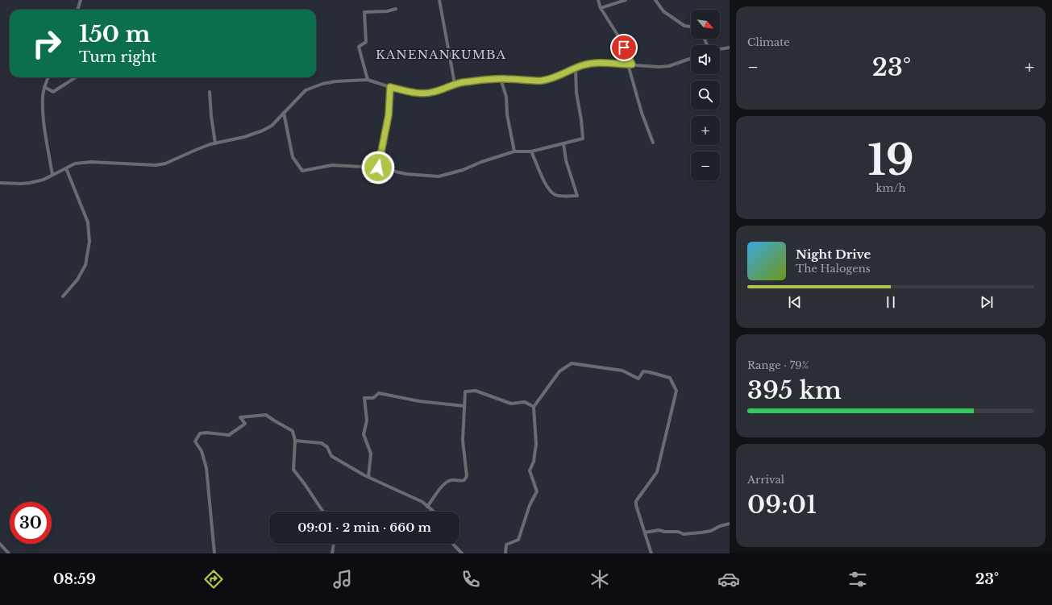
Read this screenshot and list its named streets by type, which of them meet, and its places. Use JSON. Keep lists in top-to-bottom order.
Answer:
{
  "districts": ["KANENANKUMBA"],
  "north": "bottom right",
  "page": {
    "tile": [
      "Climate",
      ["19", "km/h"],
      ["Range · 79%", "395 km"],
      ["Arrival", "09:01"]
    ],
    "map_buttons": ["+", "−"],
    "turn": ["150 m", "Turn right"],
    "heat": ["−", "23°", "+"],
    "song": ["Night Drive", "The Halogens"],
    "limit": "30",
    "trip": "09:01 · 2 min · 660 m",
    "tabs": ["08:59", "23°"]
  }
}
